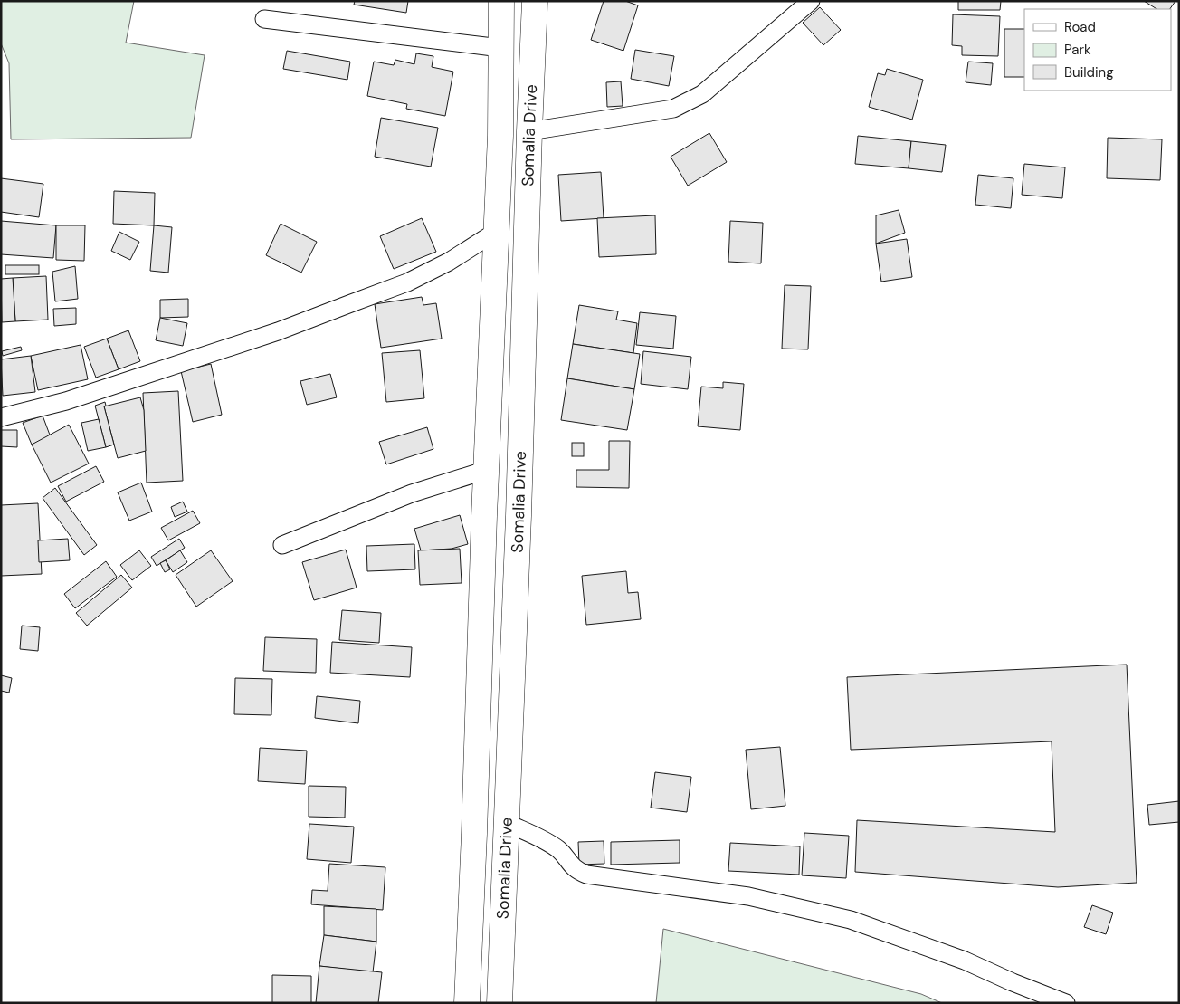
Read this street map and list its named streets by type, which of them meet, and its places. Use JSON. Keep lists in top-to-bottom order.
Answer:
{
  "streets": {
    "main road": ["Somalia Drive"]
  },
  "legend": ["Road", "Park", "Building"]
}
